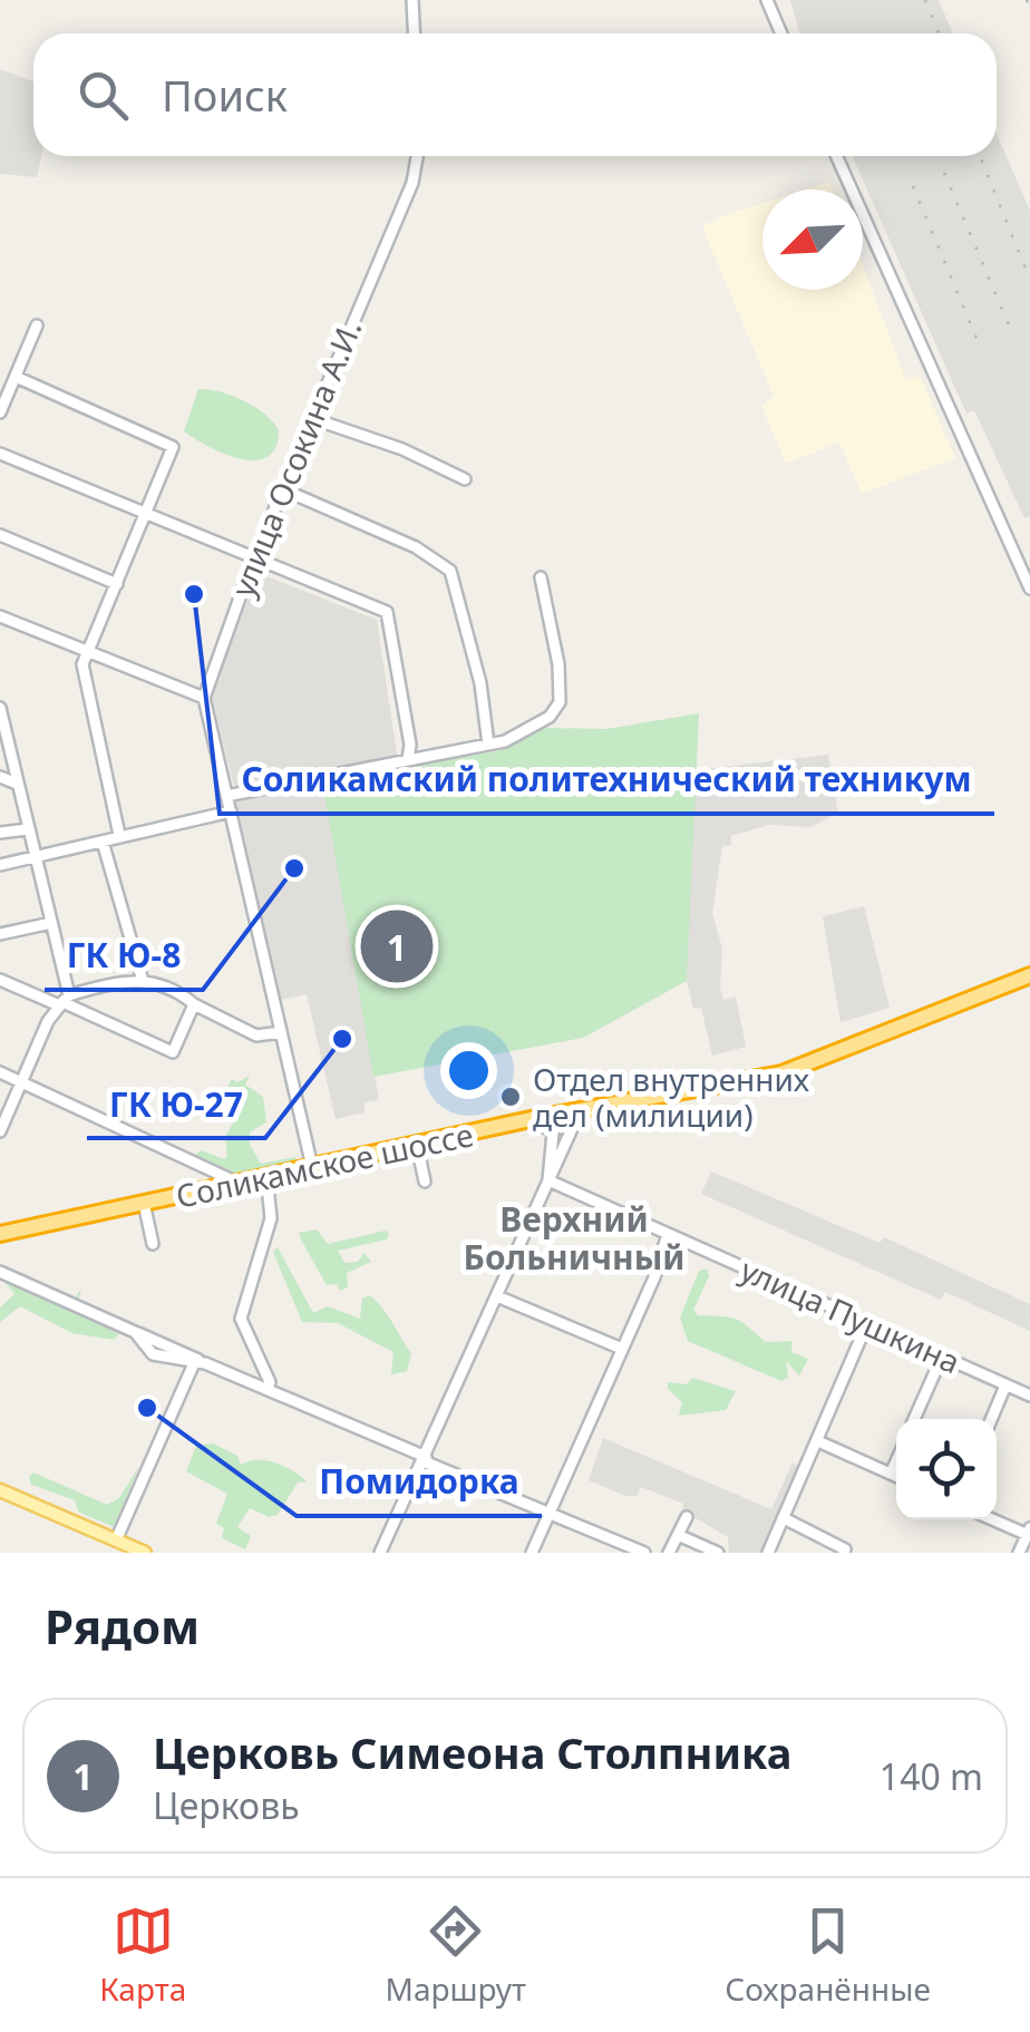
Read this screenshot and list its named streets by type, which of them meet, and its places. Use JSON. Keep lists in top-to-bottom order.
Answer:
{
  "streets": {
    "highway": ["Соликамское шоссе"],
    "street": ["улица Осокина А.И.", "улица Пушкина"]
  },
  "districts": ["Верхний Больничный"],
  "places": [
    "Соликамский политехнический техникум",
    "ГК Ю-8",
    "ГК Ю-27",
    "Отдел внутренних дел (милиции)",
    "Помидорка"
  ],
  "north": "bottom left",
  "page": {
    "search": "Поиск",
    "pins": "1",
    "heading": "Рядом",
    "list": [
      {
        "mark": "1",
        "name": "Церковь Симеона Столпника",
        "note": "Церковь",
        "value": "140 m"
      }
    ],
    "nav": ["Карта", "Маршрут", "Сохранённые"]
  }
}
